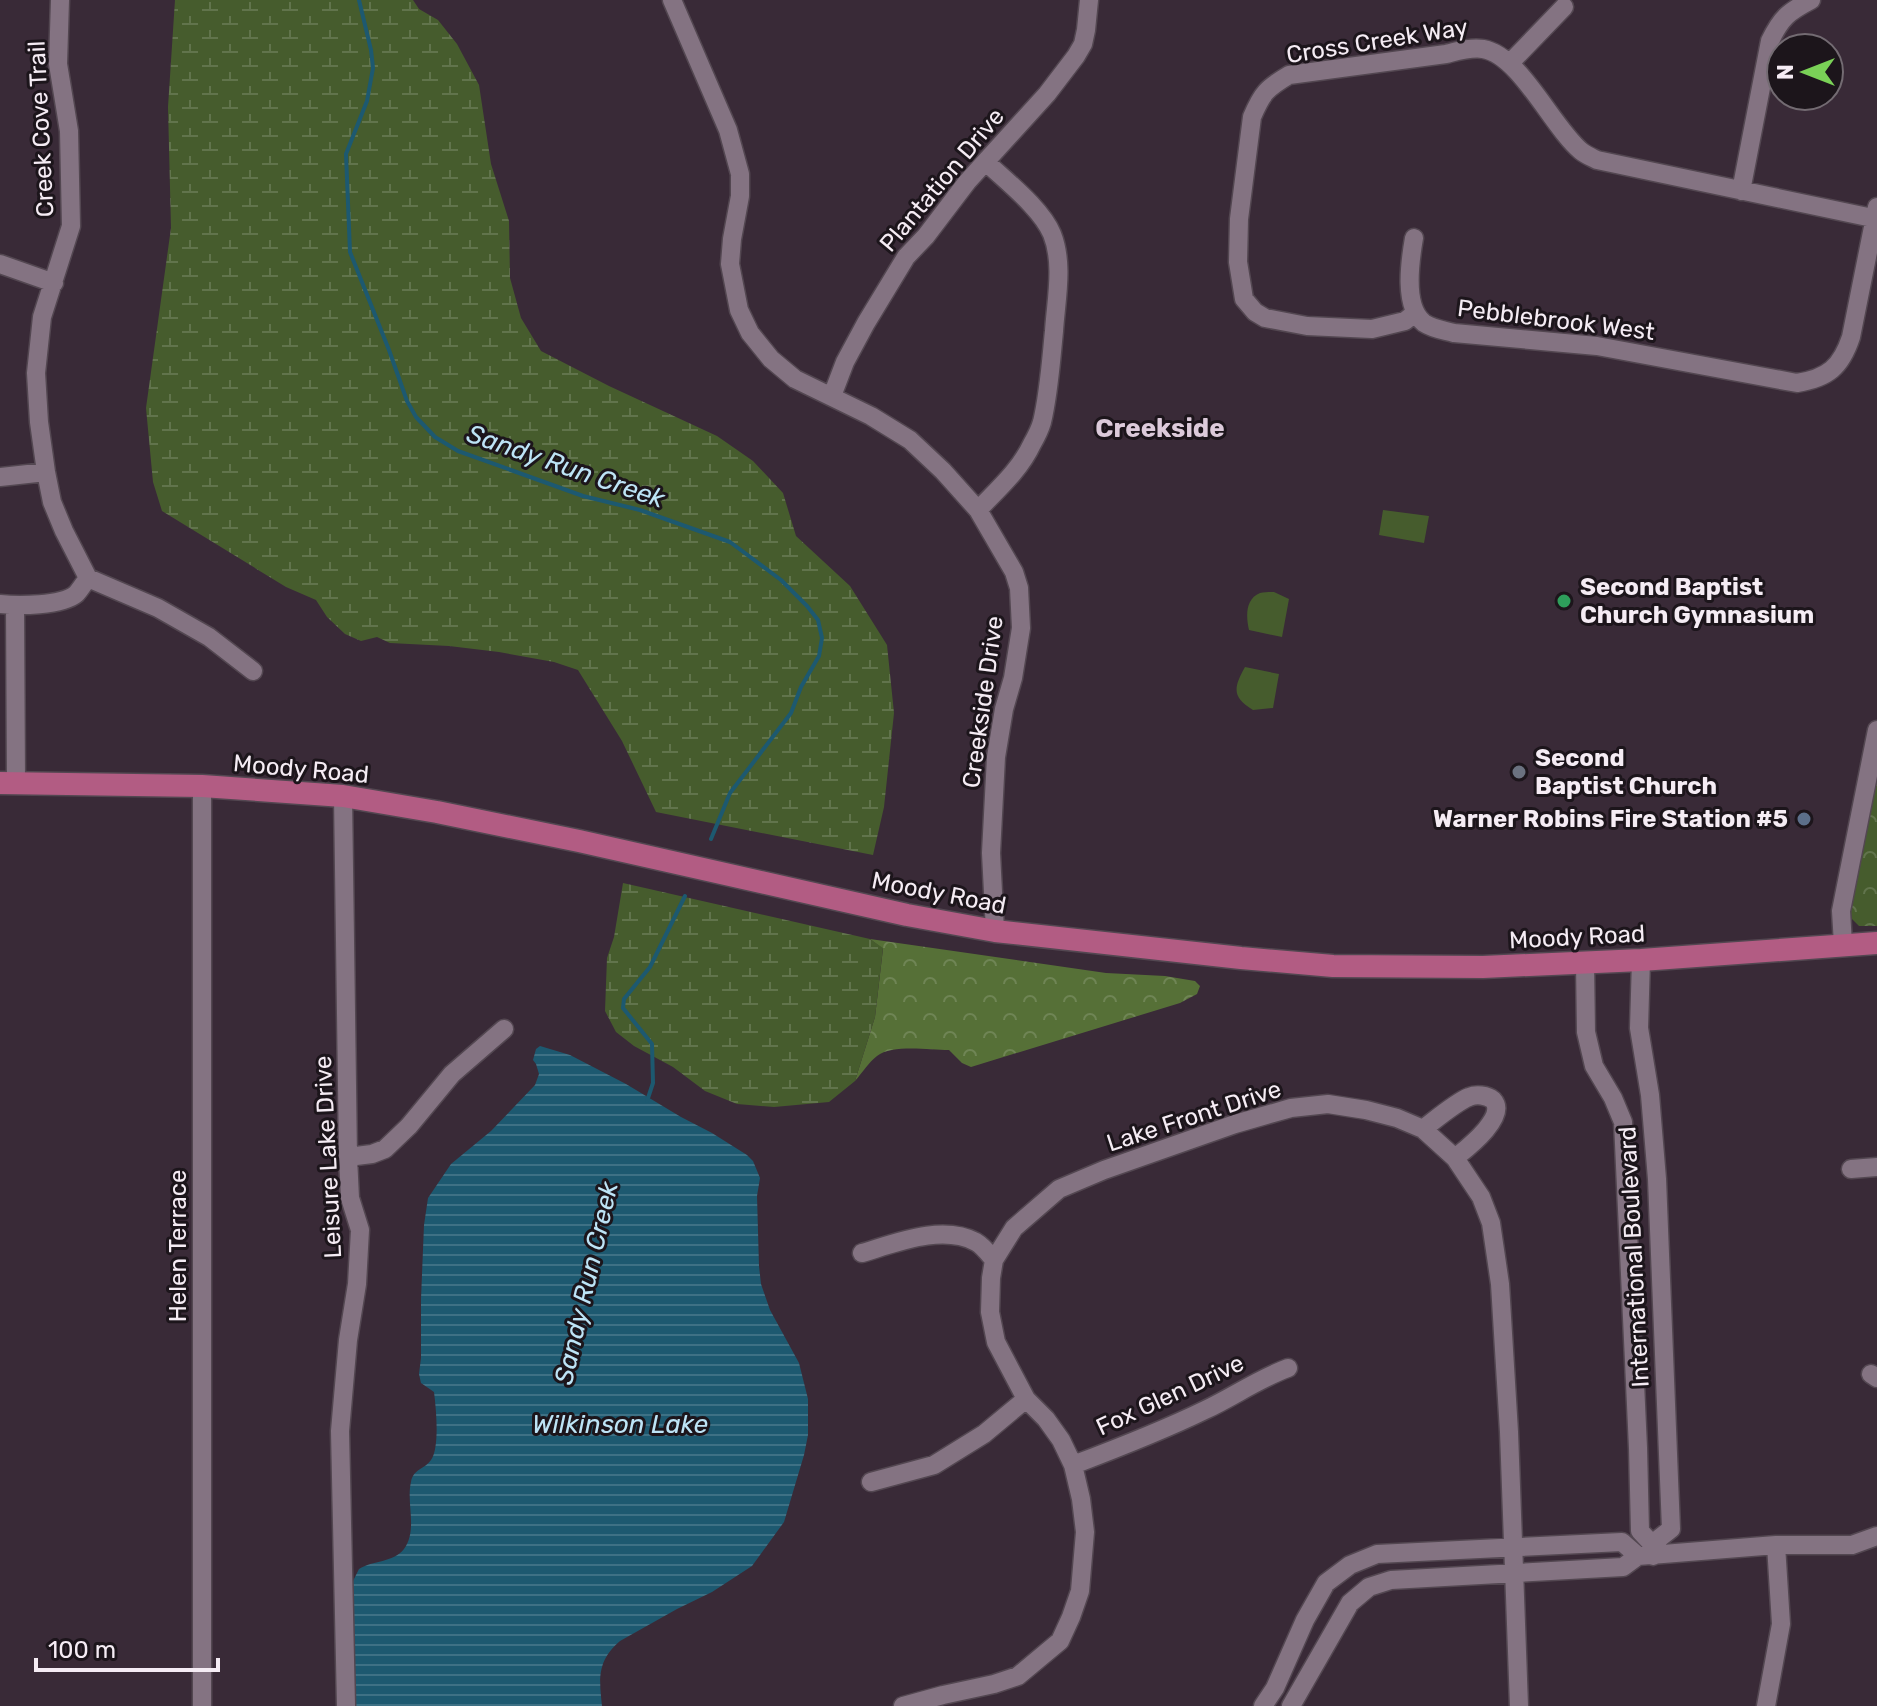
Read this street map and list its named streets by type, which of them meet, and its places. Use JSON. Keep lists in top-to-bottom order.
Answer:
{
  "streets": {
    "main road": ["Moody Road"],
    "street": [
      "Cross Creek Way",
      "Creek Cove Trail",
      "Plantation Drive",
      "Pebblebrook West",
      "Creekside Drive",
      "Lake Front Drive",
      "Leisure Lake Drive",
      "Helen Terrace",
      "International Boulevard",
      "Fox Glen Drive"
    ]
  },
  "crossings": [
    ["Cross Creek Way", "Pebblebrook West"],
    ["Plantation Drive", "Creekside Drive"],
    ["Creekside Drive", "Moody Road"],
    ["Moody Road", "Leisure Lake Drive"],
    ["Moody Road", "Helen Terrace"],
    ["Moody Road", "International Boulevard"],
    ["Lake Front Drive", "Fox Glen Drive"]
  ],
  "districts": ["Creekside"],
  "water": ["Sandy Run Creek", "Wilkinson Lake"],
  "places": ["Second Baptist Church Gymnasium", "Second Baptist Church", "Warner Robins Fire Station #5"],
  "scale_bar": "100 m",
  "north": "left"
}
